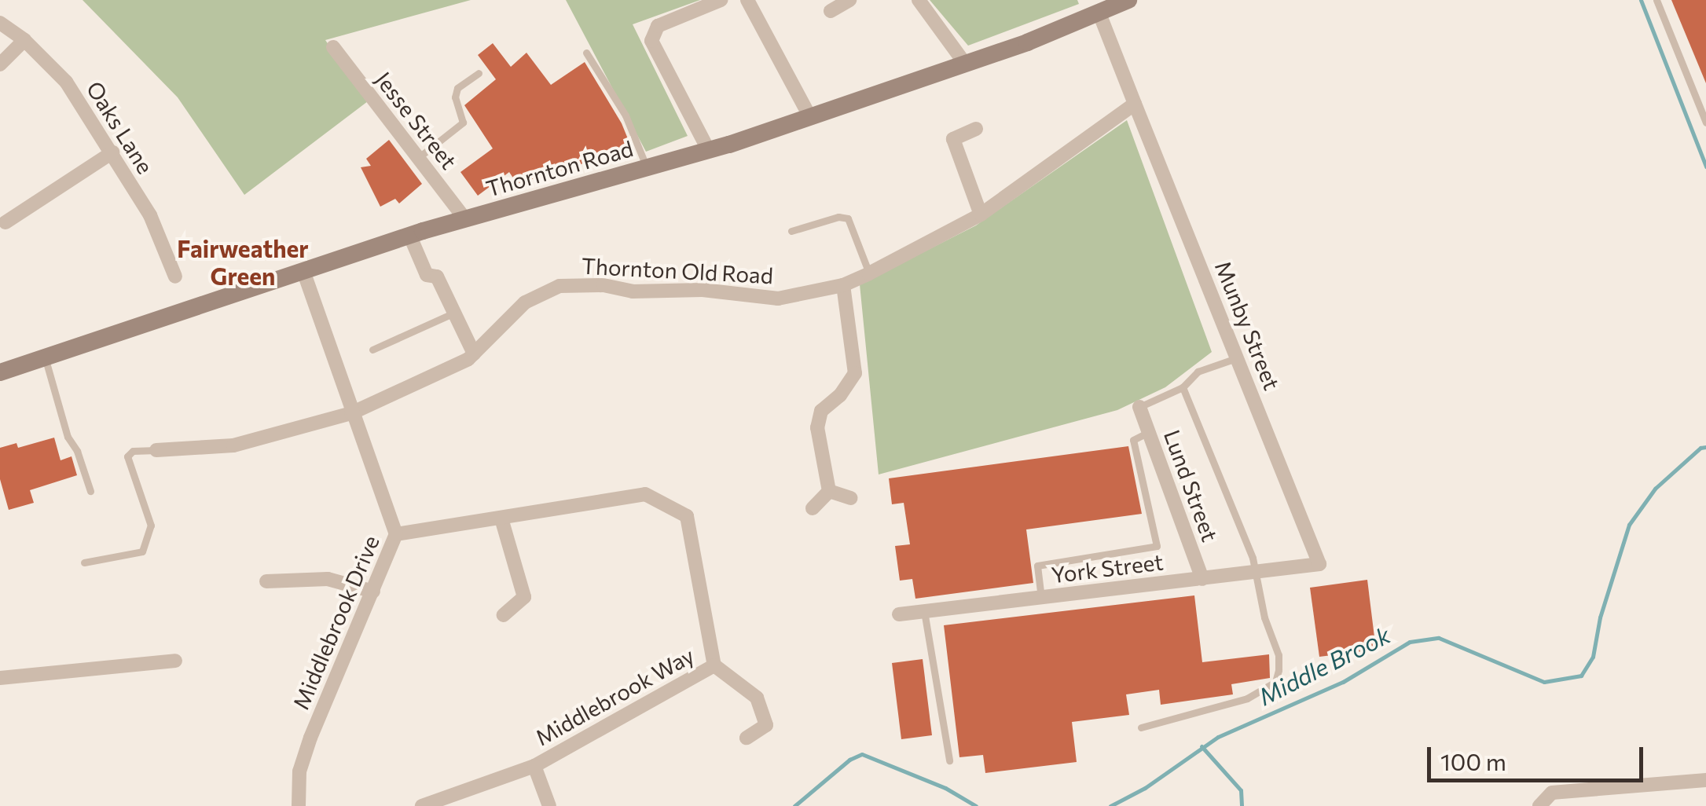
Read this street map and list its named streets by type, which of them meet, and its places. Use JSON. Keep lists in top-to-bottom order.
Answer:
{
  "streets": {
    "main road": ["Thornton Road"],
    "street": [
      "Jesse Street",
      "Oaks Lane",
      "Thornton Old Road",
      "Munby Street",
      "Lund Street",
      "York Street",
      "Middlebrook Drive",
      "Middlebrook Way"
    ]
  },
  "crossings": [
    ["Jesse Street", "Thornton Road"],
    ["Thornton Road", "Middlebrook Drive"],
    ["Thornton Old Road", "Munby Street"],
    ["Thornton Old Road", "Middlebrook Drive"],
    ["Munby Street", "York Street"],
    ["Lund Street", "York Street"],
    ["Middlebrook Drive", "Middlebrook Way"]
  ],
  "districts": ["Fairweather Green"],
  "water": ["Middle Brook"],
  "scale_bar": "100 m"
}
